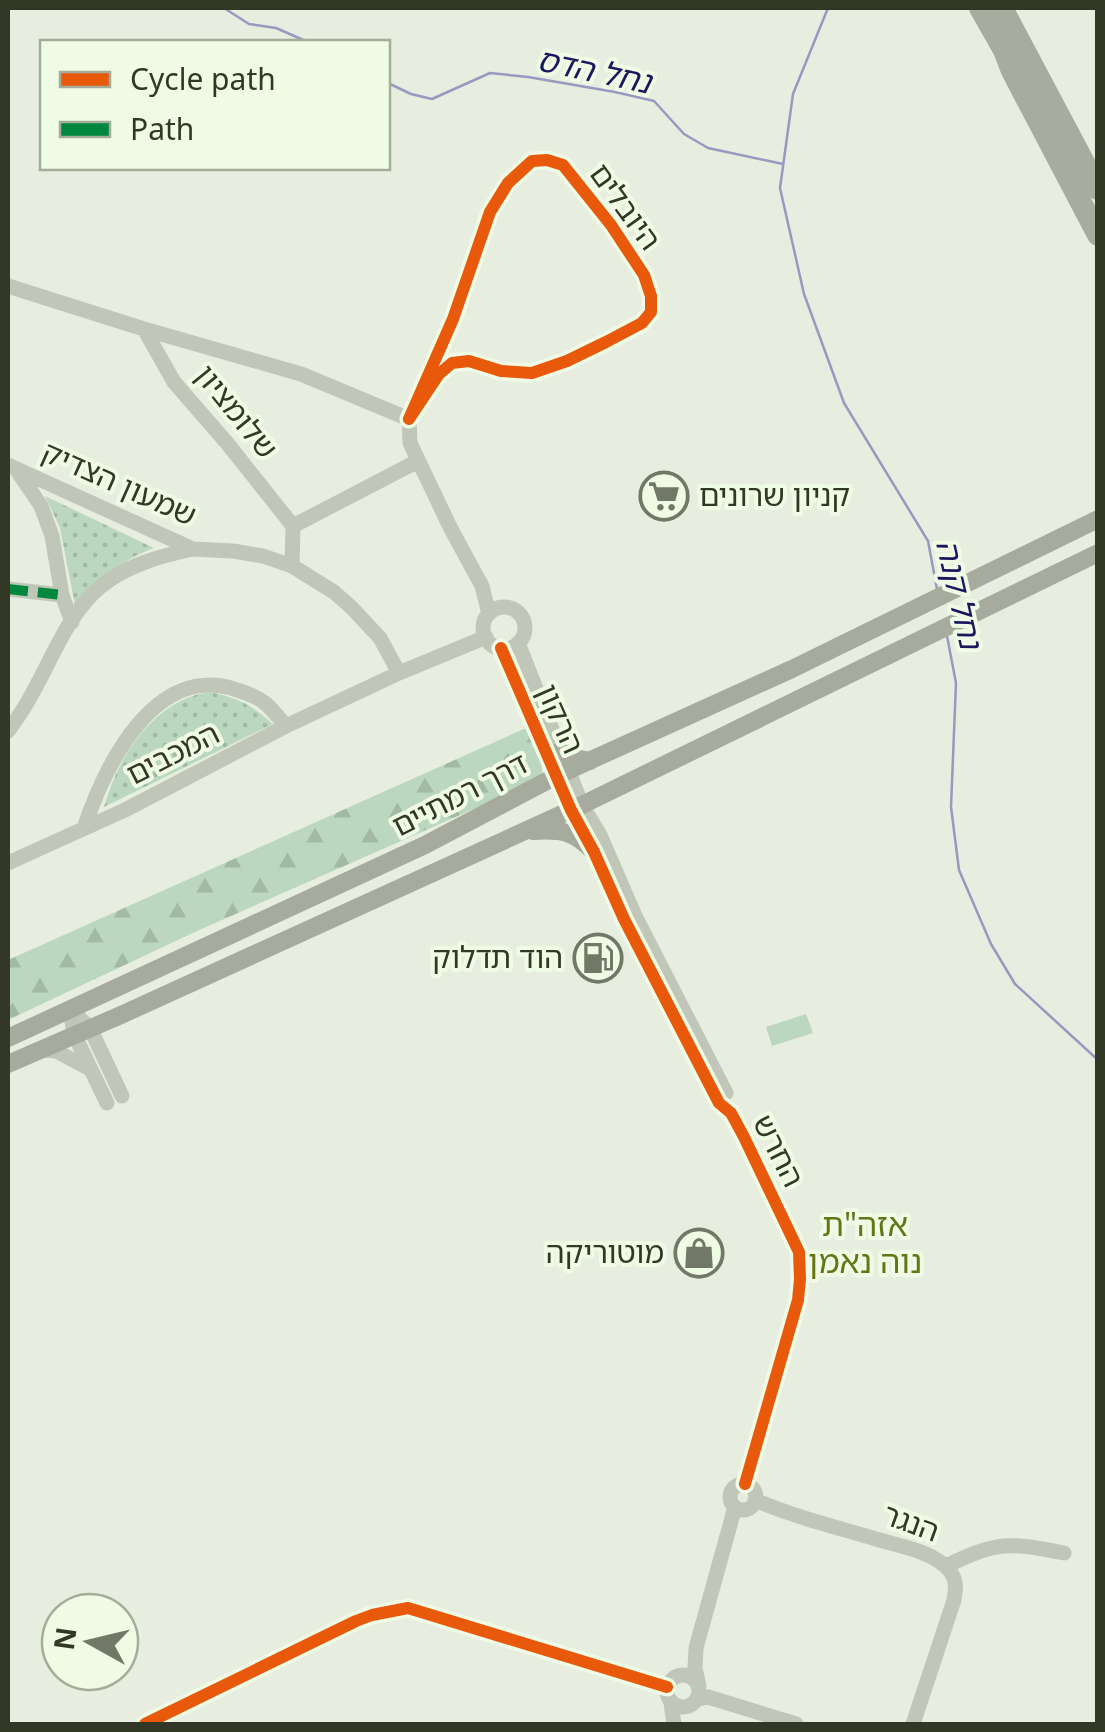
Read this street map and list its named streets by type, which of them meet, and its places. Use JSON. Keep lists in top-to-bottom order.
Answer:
{
  "streets": {
    "main road": ["דרך רמתיים"],
    "street": [
      "היובלים",
      "שלומציון",
      "שמעון הצדיק",
      "הרקון",
      "המכבים",
      "החרש",
      "הנגר"
    ]
  },
  "crossings": [
    ["שמעון הצדיק", "המכבים"],
    ["הרקון", "המכבים"],
    ["הרקון", "דרך רמתיים"],
    ["הרקון", "החרש"],
    ["דרך רמתיים", "החרש"],
    ["החרש", "הנגר"]
  ],
  "districts": ["אזה\"ת נוה נאמן"],
  "water": ["נחל הדס", "נחל קנה"],
  "places": {
    "supermarket": ["קניון שרונים"],
    "fuel station": ["הוד תדלוק"],
    "shop": ["מוטוריקה"]
  },
  "legend": ["Cycle path", "Path"],
  "north": "left"
}
